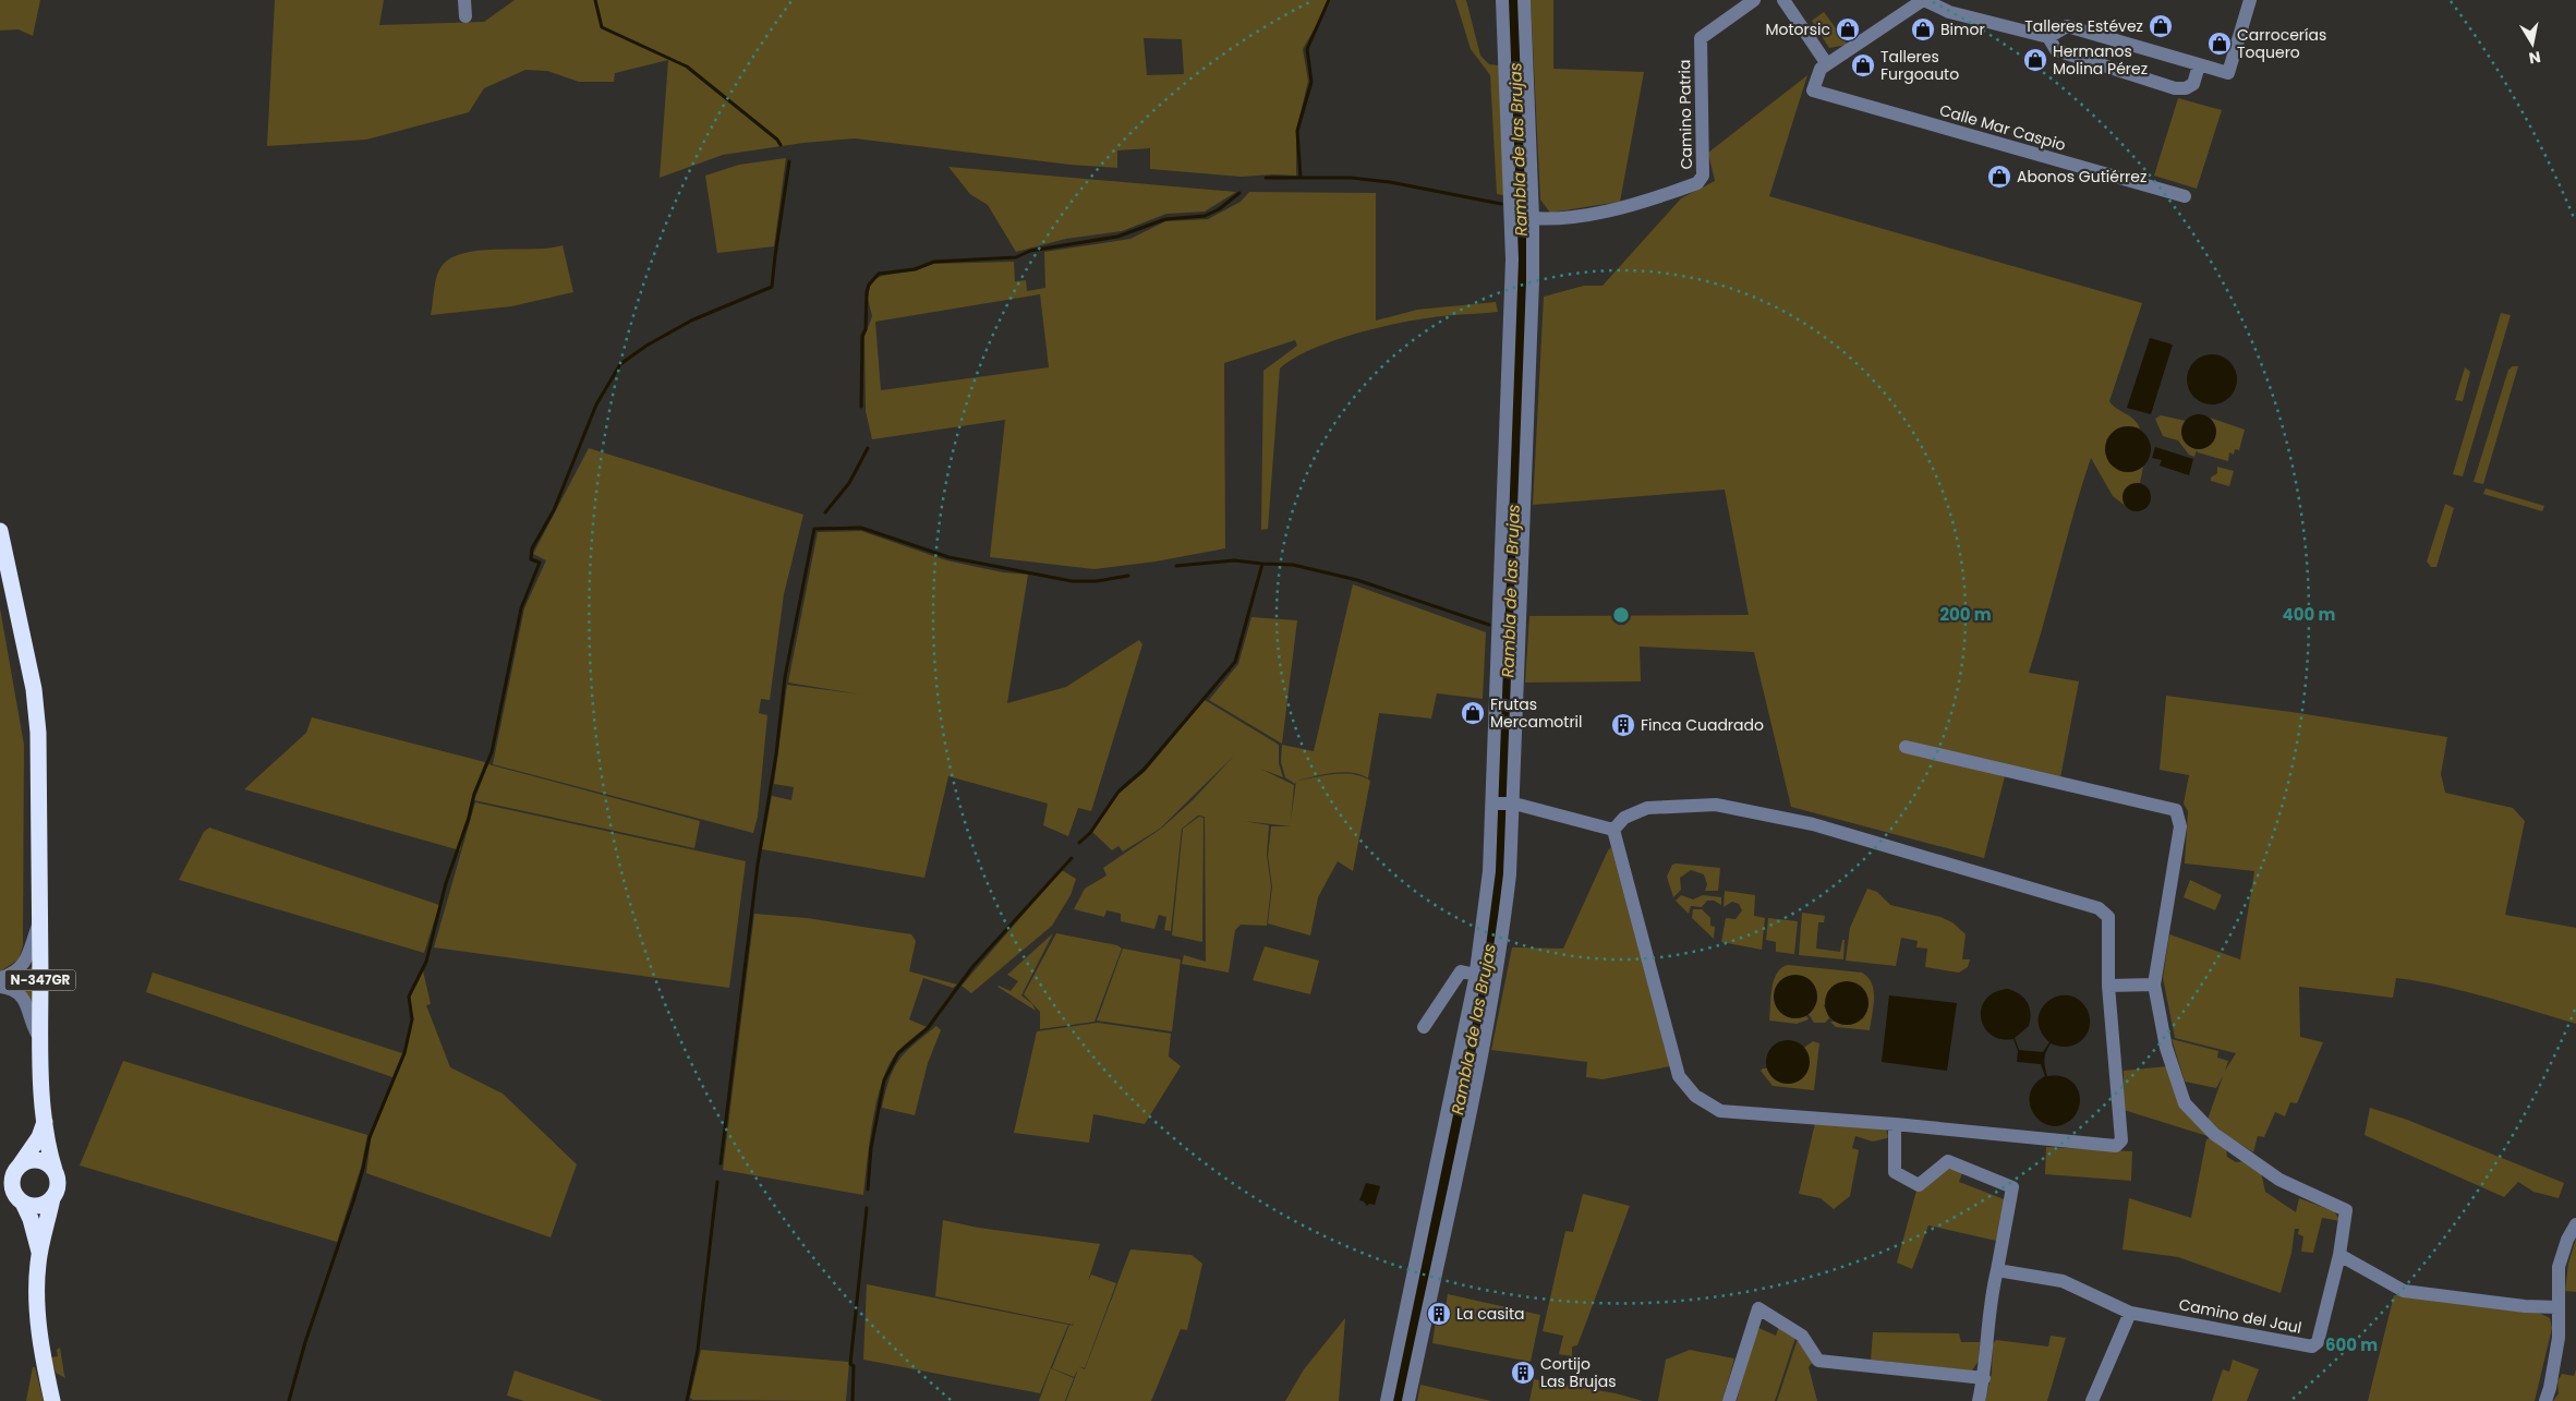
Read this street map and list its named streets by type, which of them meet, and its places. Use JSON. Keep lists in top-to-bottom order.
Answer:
{
  "streets": {
    "highway": ["N-347GR"],
    "street": ["Camino Patria", "Calle Mar Caspio", "Camino del Jaul"]
  },
  "water": ["Rambla de las Brujas"],
  "places": {
    "shop": [
      "Talleres Estévez",
      "Motorsic",
      "Bimor",
      "Carrocerías Toquero",
      "Hermanos Molina Pérez",
      "Talleres Furgoauto",
      "Abonos Gutiérrez",
      "Frutas Mercamotril"
    ],
    "building": ["Finca Cuadrado", "La casita", "Cortijo Las Brujas"]
  },
  "north": "bottom",
  "rings": ["200 m", "400 m", "600 m"]
}
